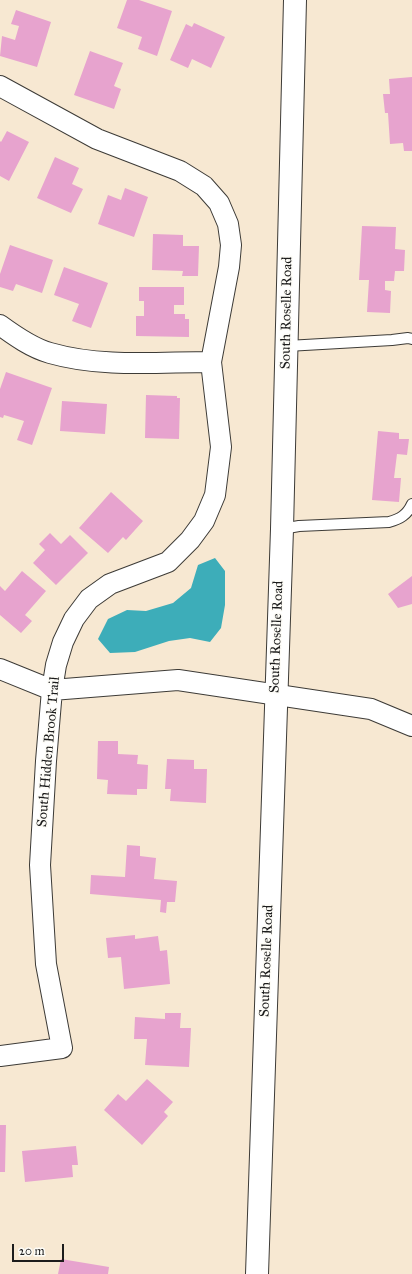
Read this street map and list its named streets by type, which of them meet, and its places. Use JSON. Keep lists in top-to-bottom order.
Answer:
{
  "streets": {
    "main road": ["South Roselle Road"],
    "street": ["South Hidden Brook Trail"]
  },
  "scale_bar": "20 m"
}
